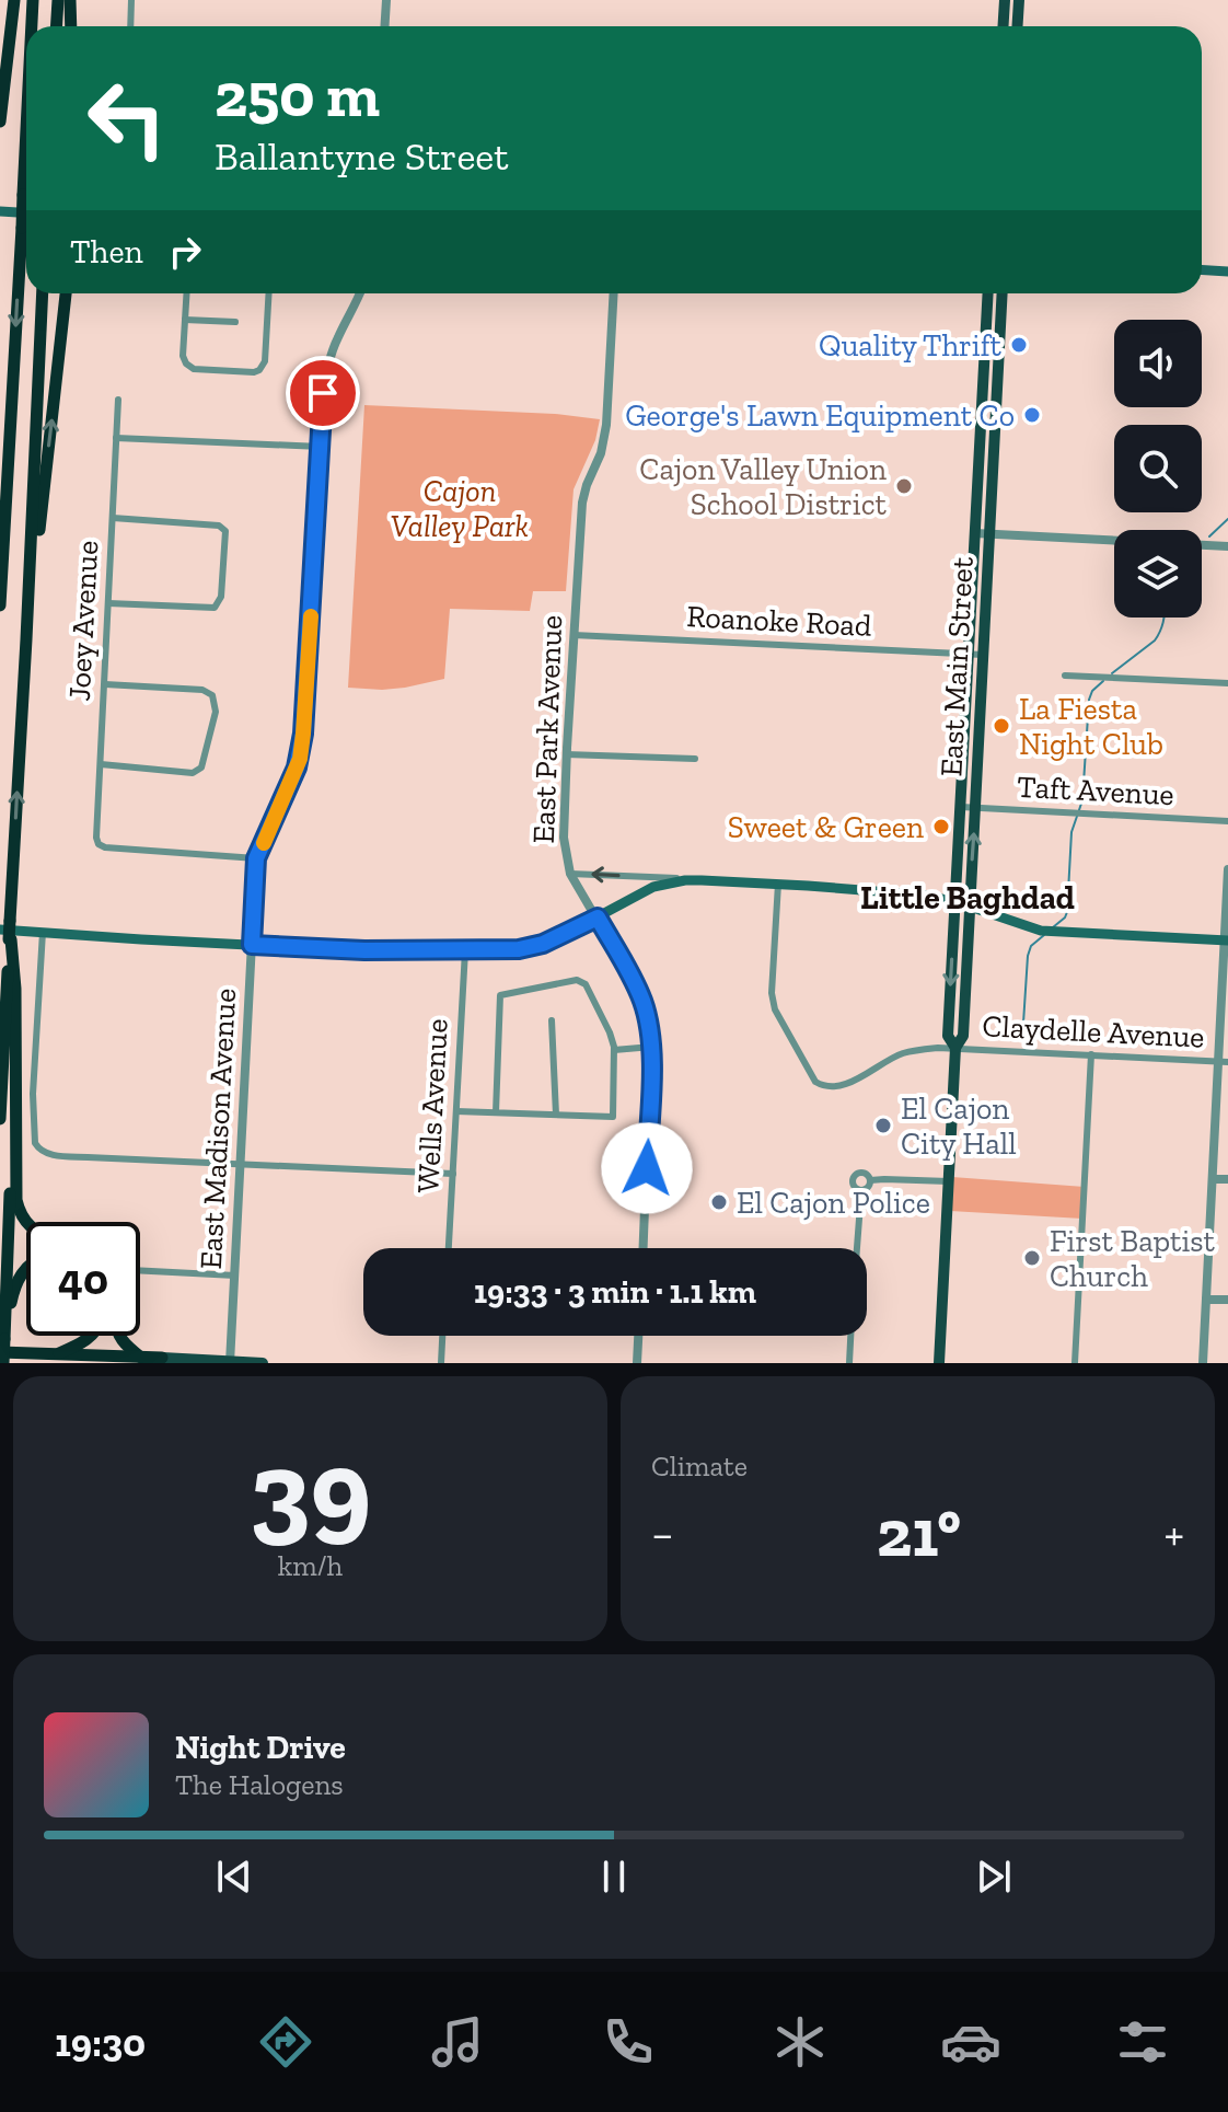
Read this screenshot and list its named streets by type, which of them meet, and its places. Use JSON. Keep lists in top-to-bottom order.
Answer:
{
  "streets": {
    "main road": ["East Main Street"],
    "street": [
      "Joey Avenue",
      "Roanoke Road",
      "East Park Avenue",
      "Taft Avenue",
      "Claydelle Avenue",
      "Wells Avenue",
      "East Madison Avenue"
    ]
  },
  "crossings": [
    ["Joey Avenue", "East Madison Avenue"],
    ["Roanoke Road", "East Main Street"],
    ["Roanoke Road", "East Park Avenue"],
    ["East Main Street", "Taft Avenue"],
    ["East Main Street", "Claydelle Avenue"]
  ],
  "districts": ["Little Baghdad"],
  "parks": ["Cajon Valley Park"],
  "places": [
    "Quality Thrift",
    "George's Lawn Equipment Co",
    "Cajon Valley Union School District",
    "La Fiesta Night Club",
    "Sweet & Green",
    "El Cajon City Hall",
    "El Cajon Police",
    "First Baptist Church"
  ],
  "page": {
    "turn": ["250 m", "Ballantyne Street"],
    "then": "Then",
    "limit": "40",
    "trip": "19:33 · 3 min · 1.1 km",
    "tile": [
      ["39", "km/h"],
      "Climate"
    ],
    "heat": ["−", "21°", "+"],
    "song": ["Night Drive", "The Halogens"],
    "tabs": "19:30"
  }
}
